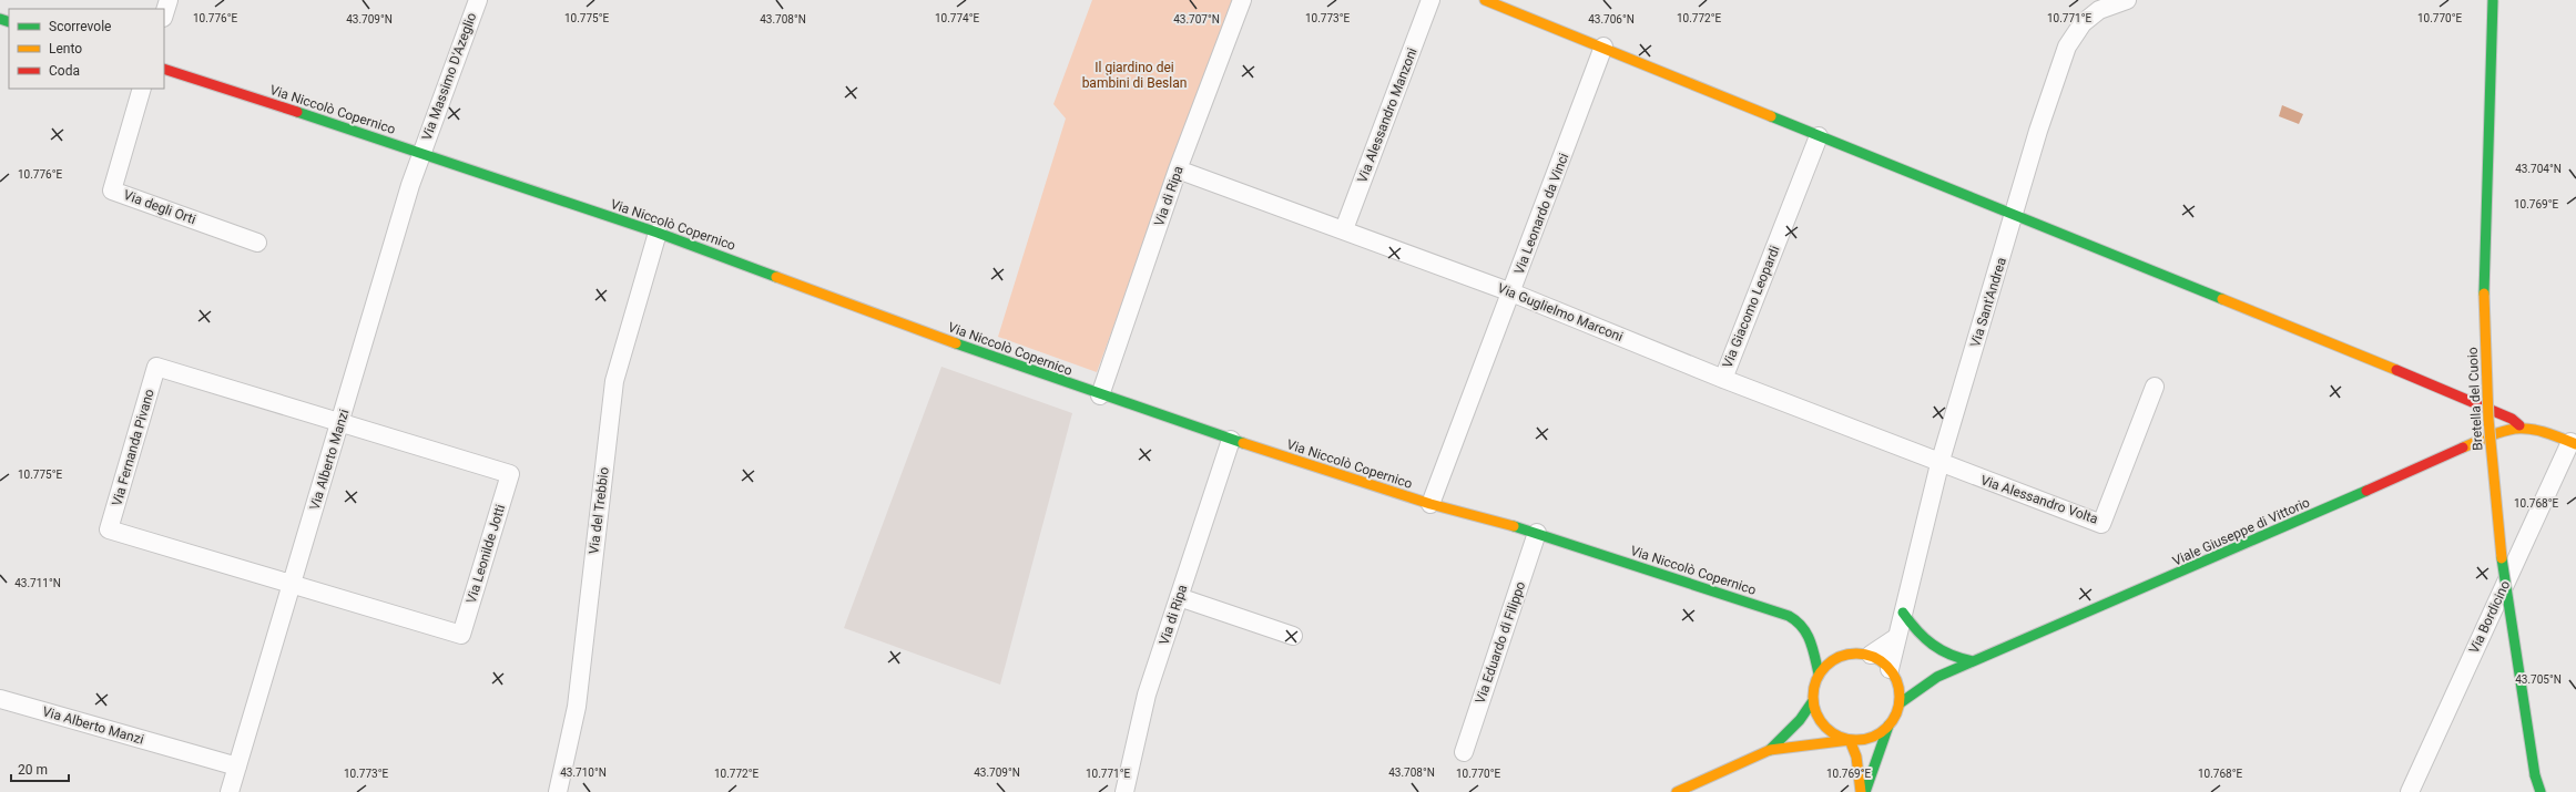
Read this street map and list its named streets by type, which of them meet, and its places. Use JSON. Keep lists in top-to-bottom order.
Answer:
{
  "streets": {
    "main road": ["Via Niccolò Copernico", "Bretella del Cuoio", "Viale Giuseppe di Vittorio"],
    "street": [
      "Via Massimo D'Azeglio",
      "Via Alessandro Manzoni",
      "Via di Ripa",
      "Via degli Orti",
      "Via Leonardo da Vinci",
      "Via Sant'Andrea",
      "Via Giacomo Leopardi",
      "Via Guglielmo Marconi",
      "Via Fernanda Pivano",
      "Via Alberto Manzi",
      "Via Alessandro Volta",
      "Via del Trebbio",
      "Via Leonilde Jotti",
      "Via Bordicino",
      "Via Eduardo di Filippo"
    ]
  },
  "crossings": [
    ["Via Massimo D'Azeglio", "Via Niccolò Copernico"],
    ["Via Massimo D'Azeglio", "Via Alberto Manzi"],
    ["Via Niccolò Copernico", "Via di Ripa"],
    ["Via Niccolò Copernico", "Via Leonardo da Vinci"],
    ["Via Niccolò Copernico", "Via Sant'Andrea"],
    ["Via Niccolò Copernico", "Via Alberto Manzi"],
    ["Via Niccolò Copernico", "Via del Trebbio"],
    ["Via Niccolò Copernico", "Viale Giuseppe di Vittorio"],
    ["Via Niccolò Copernico", "Via Eduardo di Filippo"],
    ["Via Alessandro Manzoni", "Via Guglielmo Marconi"],
    ["Via di Ripa", "Via Guglielmo Marconi"],
    ["Via Leonardo da Vinci", "Via Guglielmo Marconi"],
    ["Via Sant'Andrea", "Via Guglielmo Marconi"],
    ["Via Sant'Andrea", "Via Alessandro Volta"],
    ["Via Sant'Andrea", "Viale Giuseppe di Vittorio"],
    ["Via Giacomo Leopardi", "Via Guglielmo Marconi"],
    ["Via Guglielmo Marconi", "Via Alessandro Volta"],
    ["Via Fernanda Pivano", "Via Alberto Manzi"],
    ["Via Fernanda Pivano", "Via Leonilde Jotti"],
    ["Via Alberto Manzi", "Via Leonilde Jotti"]
  ],
  "parks": ["Il giardino dei bambini di Beslan"],
  "legend": ["Scorrevole", "Lento", "Coda"],
  "scale_bar": "20 m",
  "coordinates": [
    "10.776°E",
    "10.775°E",
    "10.774°E",
    "10.773°E",
    "10.772°E",
    "10.771°E",
    "10.770°E",
    "43.709°N",
    "43.708°N",
    "43.707°N",
    "43.706°N",
    "43.704°N",
    "10.769°E",
    "10.768°E",
    "43.711°N",
    "43.705°N",
    "43.710°N"
  ]
}
